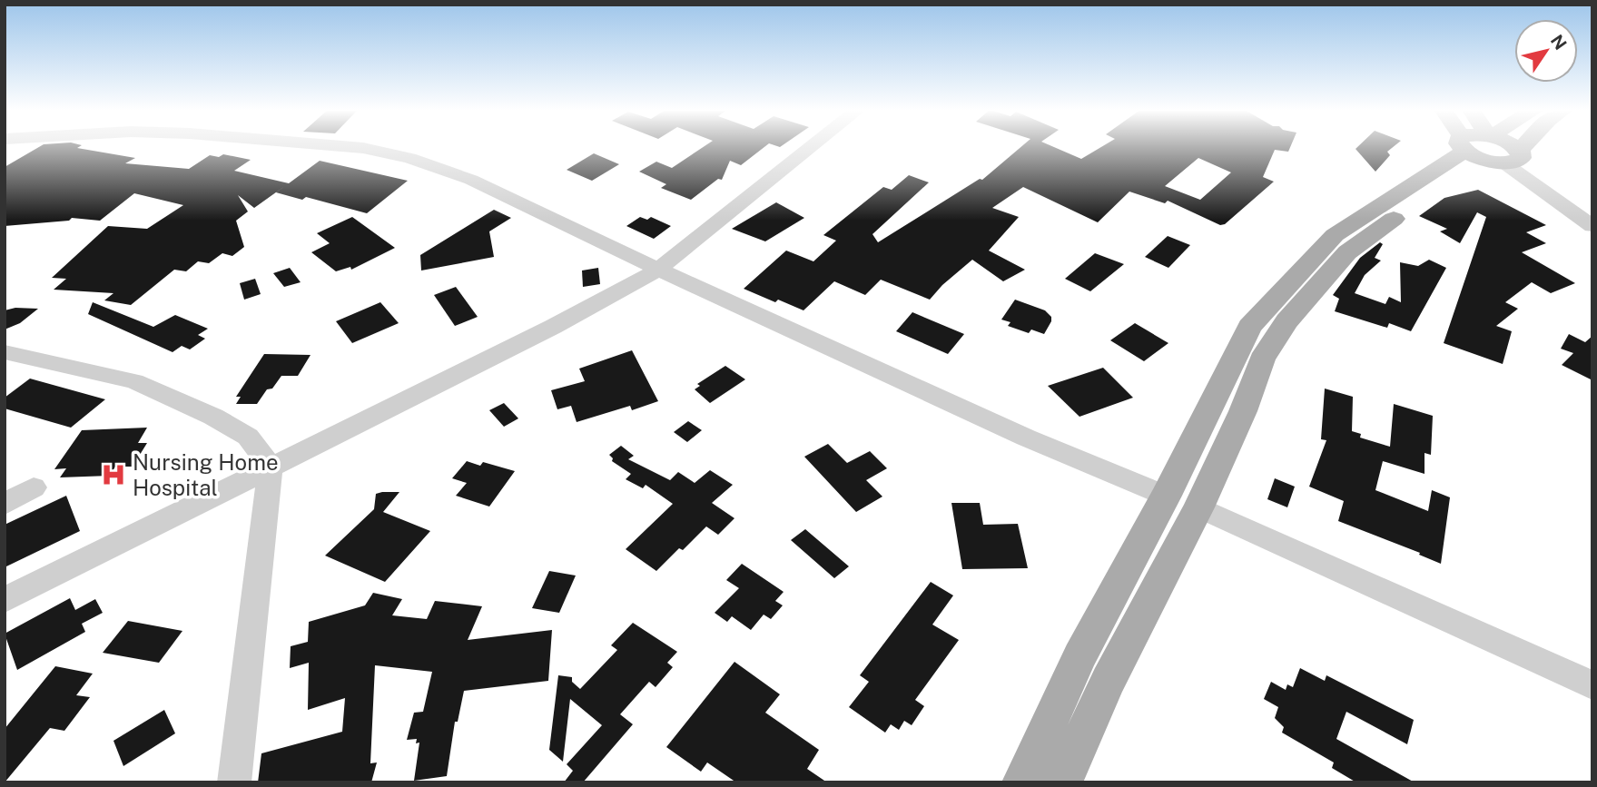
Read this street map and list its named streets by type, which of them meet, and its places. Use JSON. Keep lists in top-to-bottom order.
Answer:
{
  "places": {
    "hospital": ["Nursing Home Hospital"]
  },
  "north": "top right"
}
